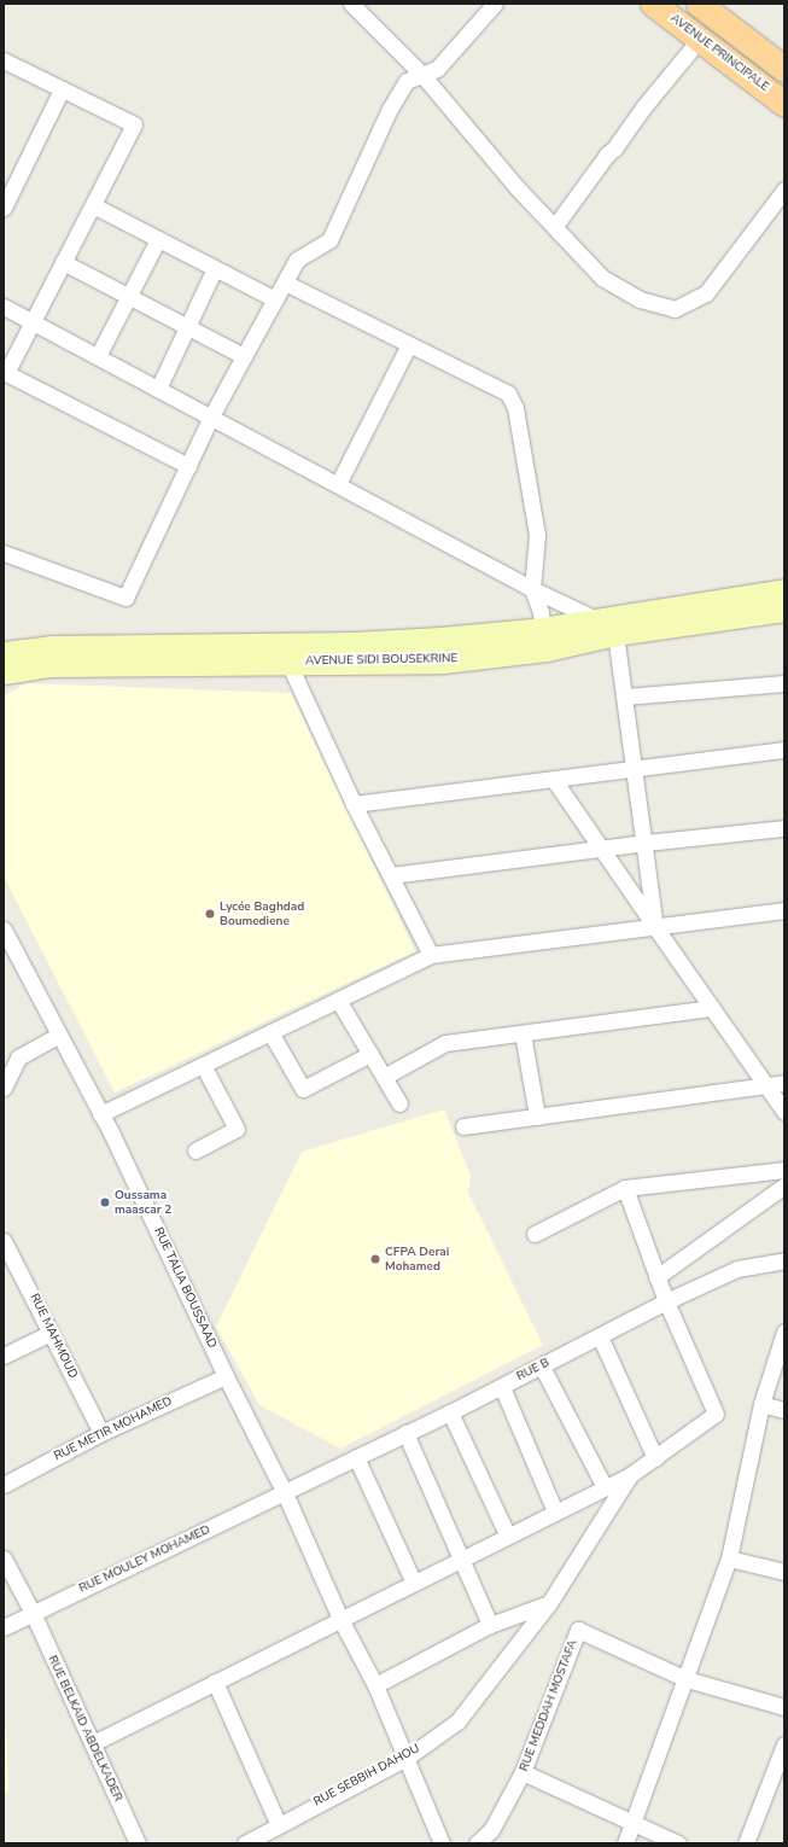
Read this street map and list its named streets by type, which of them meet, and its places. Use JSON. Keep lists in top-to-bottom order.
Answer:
{
  "streets": {
    "main road": ["AVENUE PRINCIPALE", "AVENUE SIDI BOUSEKRINE"],
    "street": [
      "RUE TALIA BOUSSAAD",
      "RUE MAHMOUD",
      "RUE B",
      "RUE METIR MOHAMED",
      "RUE MOULEY MOHAMED",
      "RUE MEDDAH MOSTAFA",
      "RUE BELKAID ABDELKADER",
      "RUE SEBBIH DAHOU"
    ]
  },
  "crossings": [
    ["RUE TALIA BOUSSAAD", "RUE B"],
    ["RUE TALIA BOUSSAAD", "RUE METIR MOHAMED"],
    ["RUE TALIA BOUSSAAD", "RUE MOULEY MOHAMED"],
    ["RUE TALIA BOUSSAAD", "RUE SEBBIH DAHOU"],
    ["RUE MAHMOUD", "RUE METIR MOHAMED"],
    ["RUE B", "RUE MOULEY MOHAMED"],
    ["RUE MOULEY MOHAMED", "RUE BELKAID ABDELKADER"]
  ],
  "places": ["Lycée Baghdad Boumediene", "Oussama maascar 2", "CFPA Derai Mohamed"]
}
